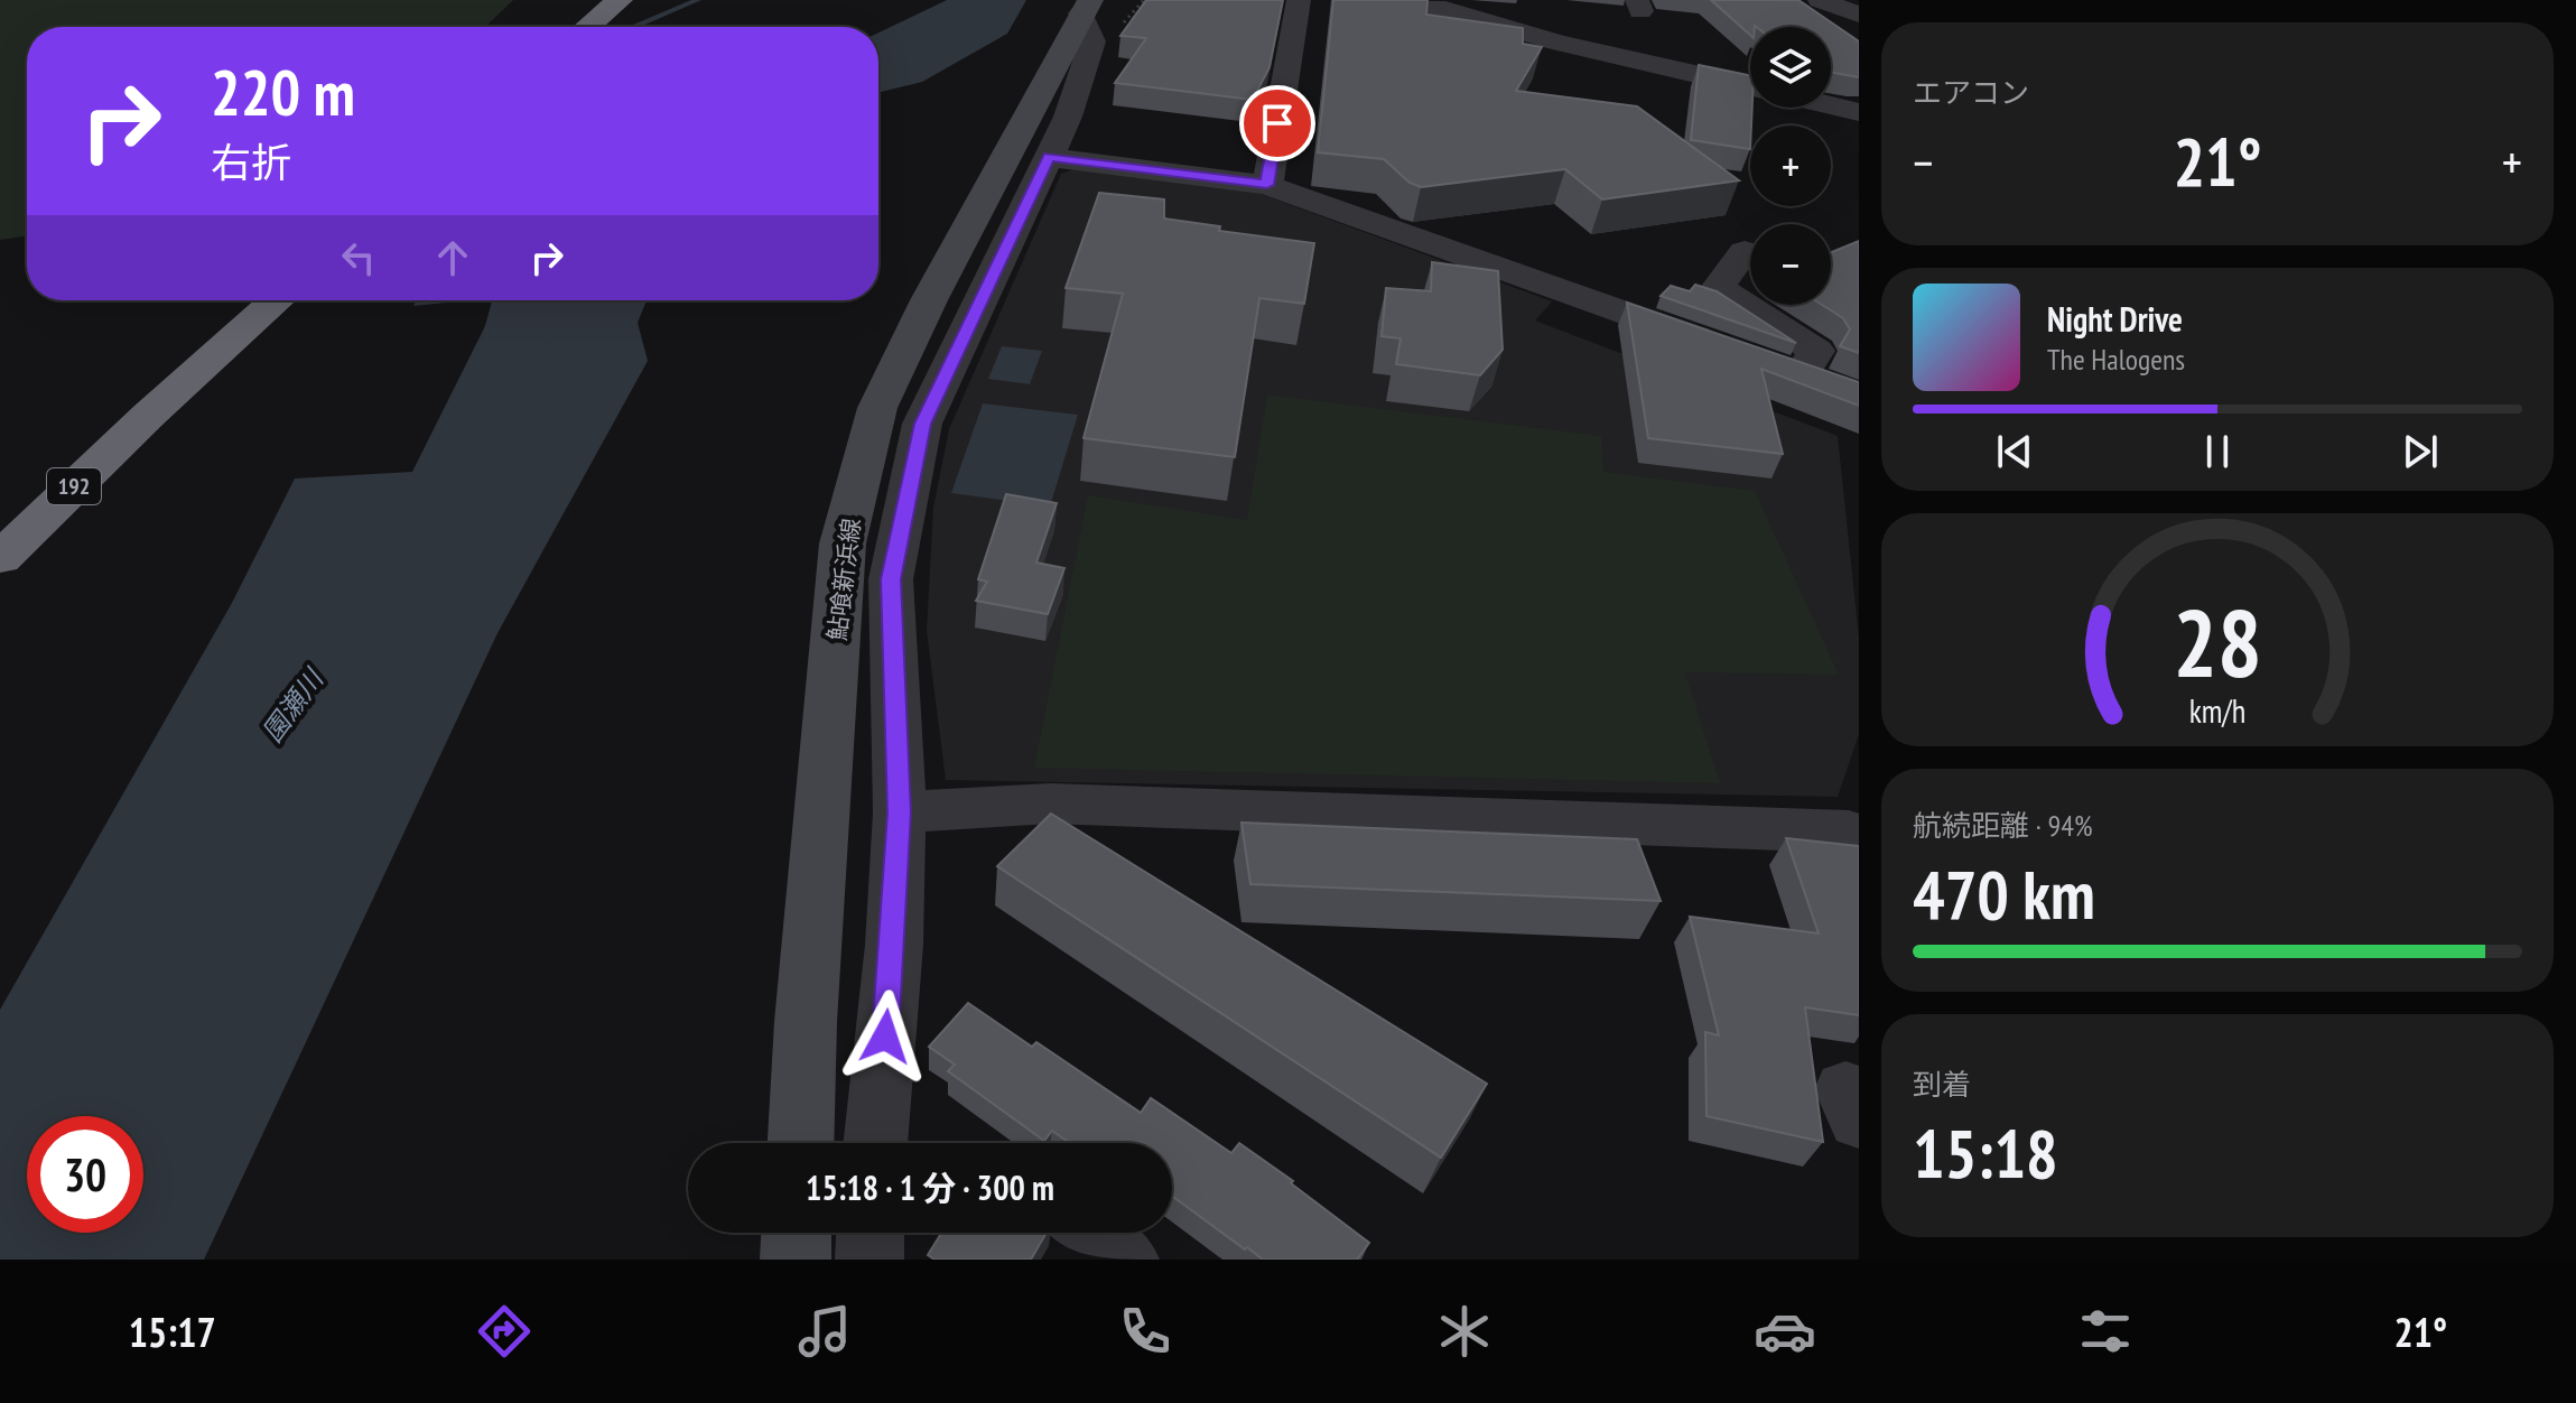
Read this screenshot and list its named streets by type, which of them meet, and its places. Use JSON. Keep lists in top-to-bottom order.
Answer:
{
  "streets": {
    "highway": ["192"],
    "main road": ["鮎喰新浜線"]
  },
  "water": ["園瀬川"],
  "page": {
    "tile": [
      "エアコン",
      ["航続距離 · 94%", "470 km"],
      ["到着", "15:18"]
    ],
    "map_buttons": ["+", "−"],
    "turn": ["220 m", "右折"],
    "heat": ["−", "21°", "+"],
    "song": ["Night Drive", "The Halogens"],
    "limit": "30",
    "trip": "15:18 · 1 分 · 300 m",
    "tabs": ["15:17", "21°"],
    "gauge": ["28", "km/h"]
  }
}
